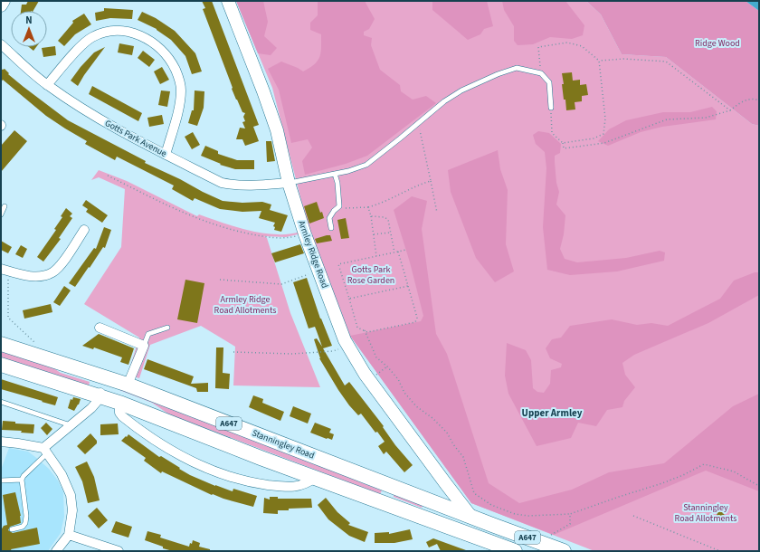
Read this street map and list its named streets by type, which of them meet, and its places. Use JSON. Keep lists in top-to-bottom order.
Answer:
{
  "streets": {
    "main road": ["A647", "Stanningley Road"],
    "street": ["Gotts Park Avenue", "Armley Ridge Road"]
  },
  "crossings": [
    ["Gotts Park Avenue", "Armley Ridge Road"],
    ["Armley Ridge Road", "Stanningley Road"]
  ],
  "districts": ["Upper Armley"],
  "parks": [
    "Ridge Wood",
    "Gotts Park Rose Garden",
    "Armley Ridge Road Allotments",
    "Stanningley Road Allotments"
  ],
  "north": "top"
}
